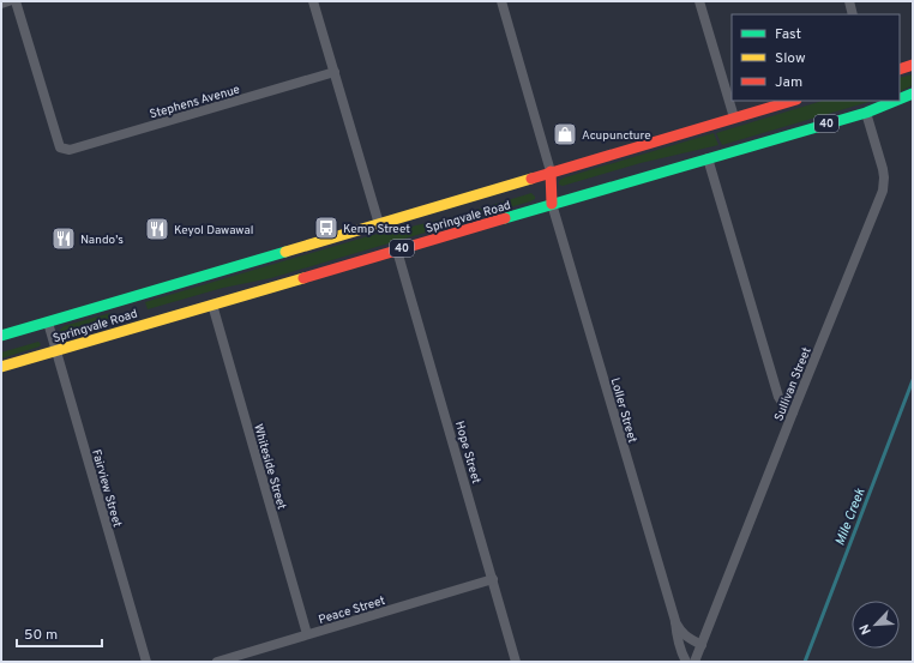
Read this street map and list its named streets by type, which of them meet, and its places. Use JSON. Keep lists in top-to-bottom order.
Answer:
{
  "streets": {
    "highway": ["40", "Springvale Road"],
    "street": [
      "Stephens Avenue",
      "Sullivan Street",
      "Loller Street",
      "Hope Street",
      "Whiteside Street",
      "Fairview Street",
      "Peace Street"
    ]
  },
  "crossings": [
    ["Springvale Road", "Sullivan Street"],
    ["Springvale Road", "Loller Street"],
    ["Springvale Road", "Hope Street"],
    ["Springvale Road", "Whiteside Street"],
    ["Springvale Road", "Fairview Street"],
    ["Sullivan Street", "Loller Street"],
    ["Hope Street", "Peace Street"],
    ["Whiteside Street", "Peace Street"]
  ],
  "water": ["Mile Creek"],
  "places": {
    "shop": ["Acupuncture"],
    "bus stop": ["Kemp Street"],
    "restaurant": ["Keyol Dawawal", "Nando's"]
  },
  "legend": ["Fast", "Slow", "Jam"],
  "scale_bar": "50 m",
  "north": "bottom left"
}
